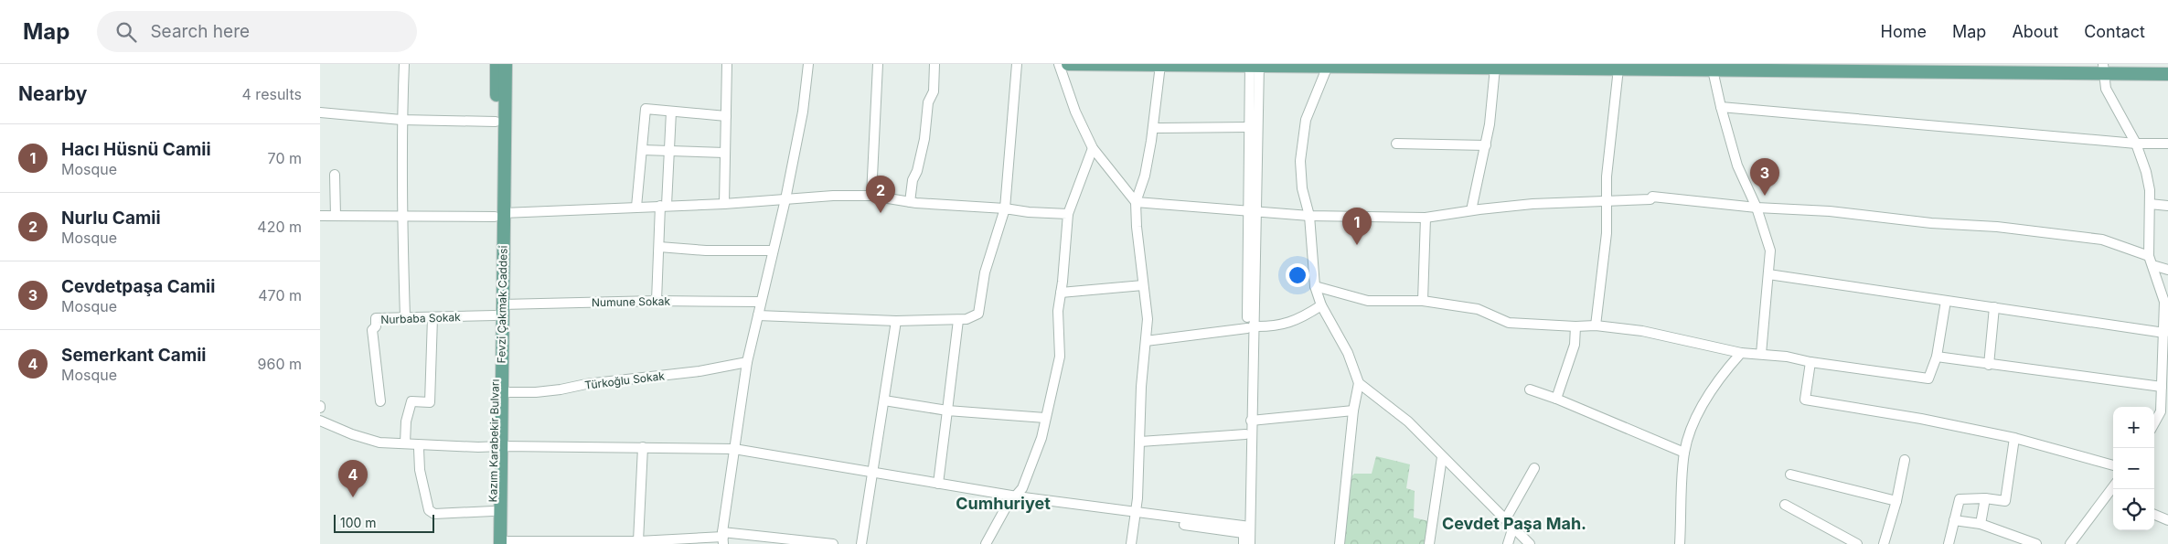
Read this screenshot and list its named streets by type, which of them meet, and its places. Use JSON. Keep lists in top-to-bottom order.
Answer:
{
  "streets": {
    "main road": ["Fevzi Çakmak Caddesi", "Kazım Karabekir Bulvarı"],
    "street": ["Numune Sokak", "Nurbaba Sokak", "Türkoğlu Sokak"]
  },
  "crossings": [
    ["Numune Sokak", "Fevzi Çakmak Caddesi"],
    ["Fevzi Çakmak Caddesi", "Türkoğlu Sokak"],
    ["Fevzi Çakmak Caddesi", "Kazım Karabekir Bulvarı"],
    ["Nurbaba Sokak", "Kazım Karabekir Bulvarı"]
  ],
  "districts": ["Cumhuriyet", "Cevdet Paşa Mah."],
  "scale_bar": "100 m",
  "page": {
    "header": "Map",
    "search": "Search here",
    "nav": [
      "Home",
      "Map",
      "About",
      "Contact"
    ],
    "heading": ["Nearby", "4 results"],
    "list": [
      {
        "mark": "1",
        "name": "Hacı Hüsnü Camii",
        "note": "Mosque",
        "value": "70 m"
      },
      {
        "mark": "2",
        "name": "Nurlu Camii",
        "note": "Mosque",
        "value": "420 m"
      },
      {
        "mark": "3",
        "name": "Cevdetpaşa Camii",
        "note": "Mosque",
        "value": "470 m"
      },
      {
        "mark": "4",
        "name": "Semerkant Camii",
        "note": "Mosque",
        "value": "960 m"
      }
    ],
    "pins": [
      "3",
      "2",
      "1",
      "4"
    ],
    "map_buttons": ["+", "−"],
    "scale": "100 m"
  }
}
